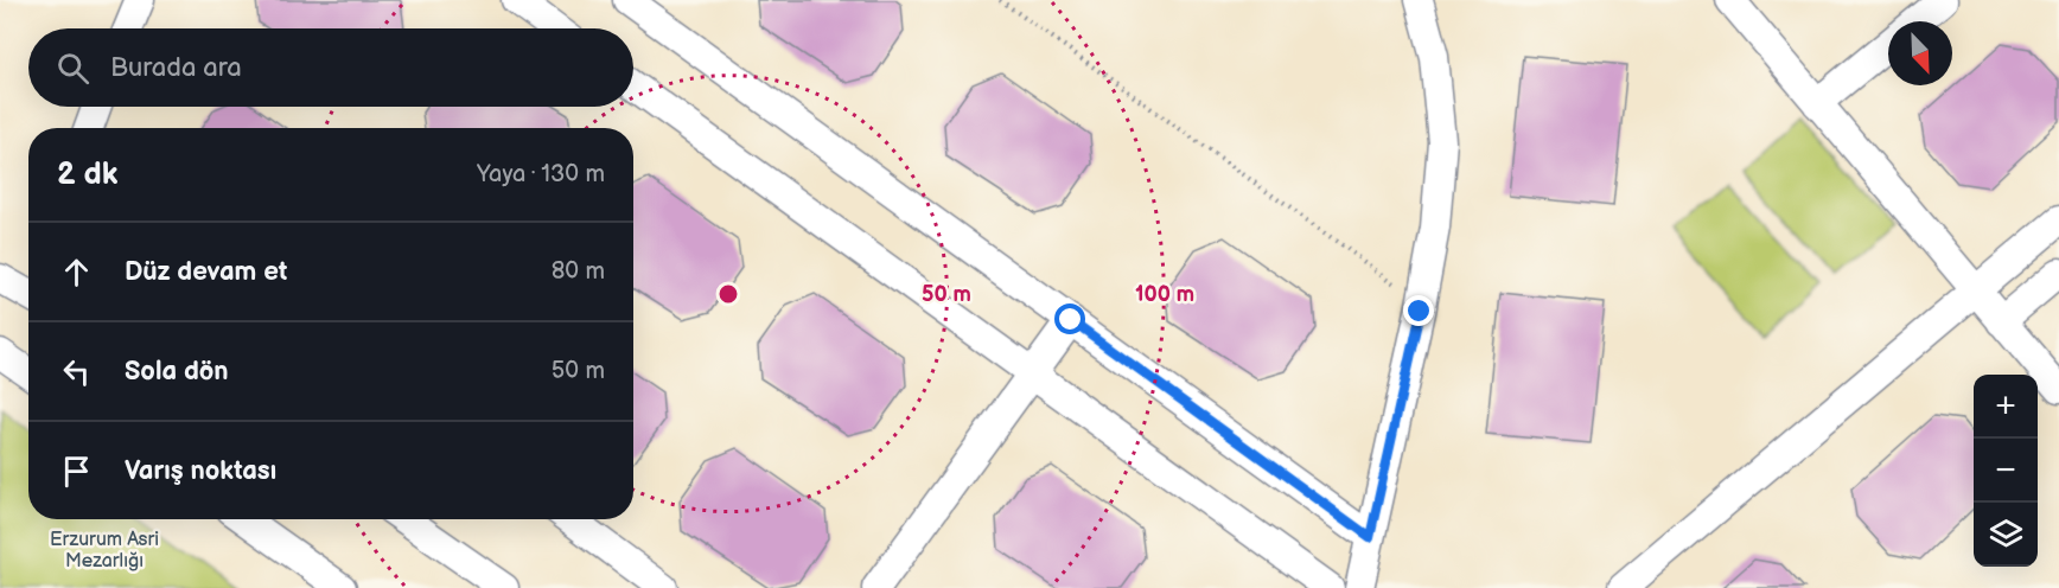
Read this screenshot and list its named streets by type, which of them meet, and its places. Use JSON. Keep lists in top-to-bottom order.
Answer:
{
  "parks": ["Erzurum Asri Mezarlığı"],
  "north": "bottom right",
  "page": {
    "search": "Burada ara",
    "heading": ["2 dk", "Yaya · 130 m"],
    "list": [
      ["Düz devam et", "80 m"],
      ["Sola dön", "50 m"],
      "Varış noktası"
    ],
    "map_buttons": ["+", "−"]
  },
  "rings": ["50 m", "100 m"]
}
